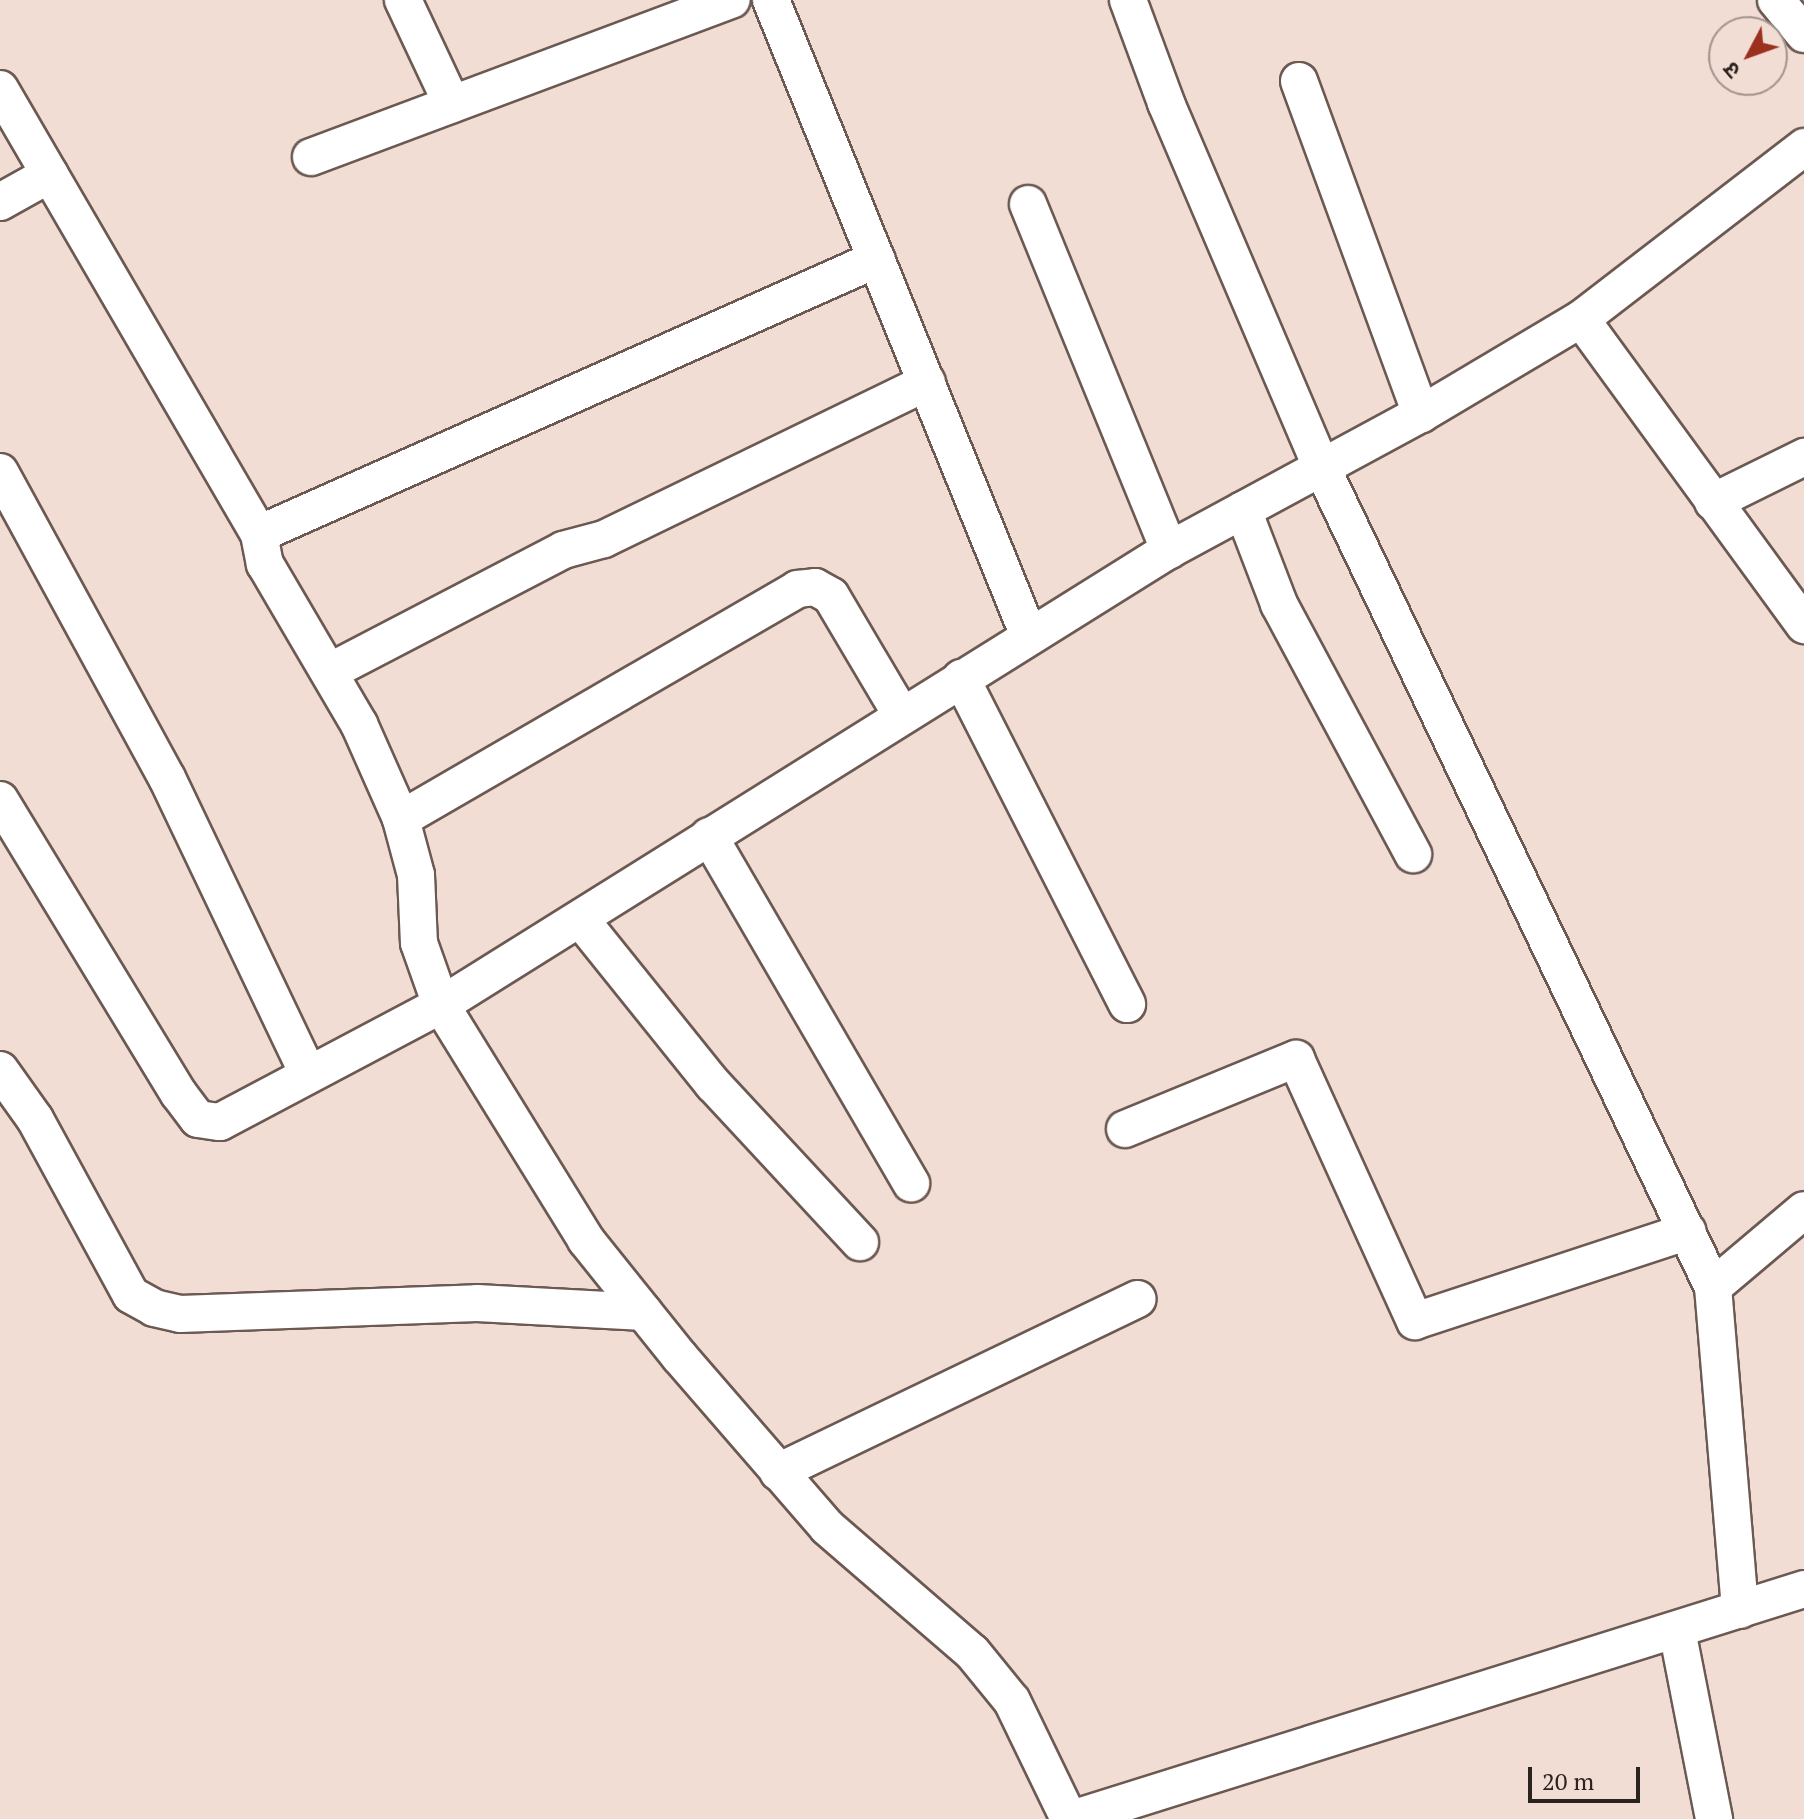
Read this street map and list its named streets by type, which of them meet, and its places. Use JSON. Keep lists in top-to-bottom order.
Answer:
{
  "scale_bar": "20 m",
  "north": "bottom left"
}
